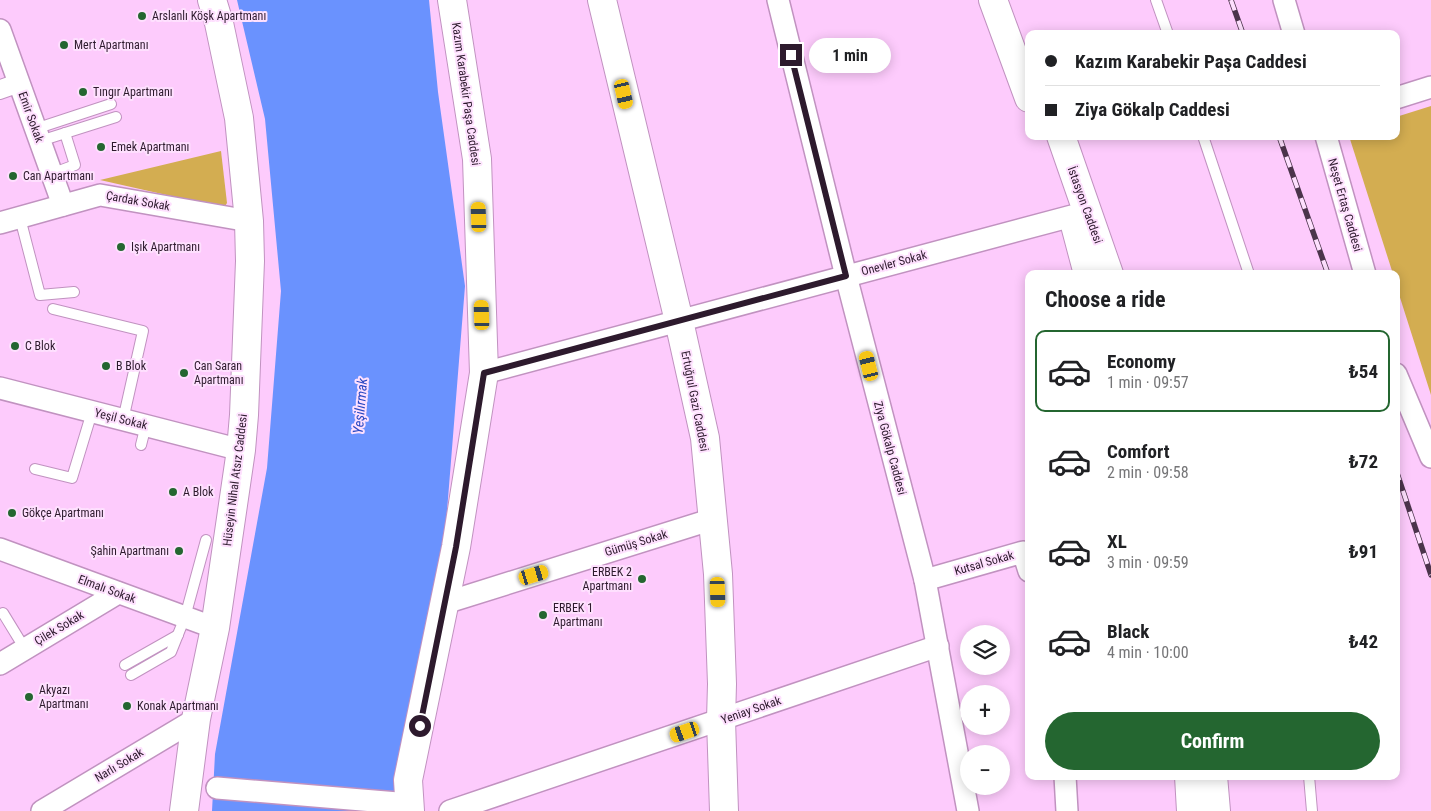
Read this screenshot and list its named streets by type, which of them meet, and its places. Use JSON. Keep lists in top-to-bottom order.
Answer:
{
  "streets": {
    "street": [
      "Kazım Karabekir Paşa Caddesi",
      "Emir Sokak",
      "Çardak Sokak",
      "İstasyon Caddesi",
      "Neşet Ertaş Caddesi",
      "Onevler Sokak",
      "Ertuğrul Gazi Caddesi",
      "Yeşil Sokak",
      "Ziya Gökalp Caddesi",
      "Hüseyin Nihal Atsız Caddesi",
      "Gümüş Sokak",
      "Kutsal Sokak",
      "Elmalı Sokak",
      "Çilek Sokak",
      "Yeniay Sokak",
      "Narlı Sokak"
    ]
  },
  "crossings": [
    ["Kazım Karabekir Paşa Caddesi", "Onevler Sokak"],
    ["Kazım Karabekir Paşa Caddesi", "Gümüş Sokak"],
    ["Emir Sokak", "Çardak Sokak"],
    ["Çardak Sokak", "Hüseyin Nihal Atsız Caddesi"],
    ["İstasyon Caddesi", "Onevler Sokak"],
    ["Onevler Sokak", "Ertuğrul Gazi Caddesi"],
    ["Onevler Sokak", "Ziya Gökalp Caddesi"],
    ["Ertuğrul Gazi Caddesi", "Gümüş Sokak"],
    ["Ertuğrul Gazi Caddesi", "Yeniay Sokak"],
    ["Yeşil Sokak", "Hüseyin Nihal Atsız Caddesi"],
    ["Ziya Gökalp Caddesi", "Kutsal Sokak"],
    ["Ziya Gökalp Caddesi", "Yeniay Sokak"],
    ["Hüseyin Nihal Atsız Caddesi", "Elmalı Sokak"],
    ["Hüseyin Nihal Atsız Caddesi", "Narlı Sokak"],
    ["Elmalı Sokak", "Çilek Sokak"]
  ],
  "water": ["Yeşilırmak"],
  "places": [
    "Arslanlı Köşk Apartmanı",
    "Mert Apartmanı",
    "Tıngır Apartmanı",
    "Emek Apartmanı",
    "Can Apartmanı",
    "Işık Apartmanı",
    "C Blok",
    "B Blok",
    "Can Saran Apartmanı",
    "A Blok",
    "Gökçe Apartmanı",
    "Şahin Apartmanı",
    "ERBEK 2 Apartmanı",
    "ERBEK 1 Apartmanı",
    "Akyazı Apartmanı",
    "Konak Apartmanı"
  ],
  "page": {
    "banner": ["Kazım Karabekir Paşa Caddesi", "Ziya Gökalp Caddesi"],
    "bubble": "1 min",
    "heading": "Choose a ride",
    "list": [
      {
        "name": "Economy",
        "note": "1 min · 09:57",
        "value": "₺54"
      },
      {
        "name": "Comfort",
        "note": "2 min · 09:58",
        "value": "₺72"
      },
      {
        "name": "XL",
        "note": "3 min · 09:59",
        "value": "₺91"
      },
      {
        "name": "Black",
        "note": "4 min · 10:00",
        "value": "₺42"
      }
    ],
    "map_buttons": ["+", "−"],
    "buttons": "Confirm"
  }
}
